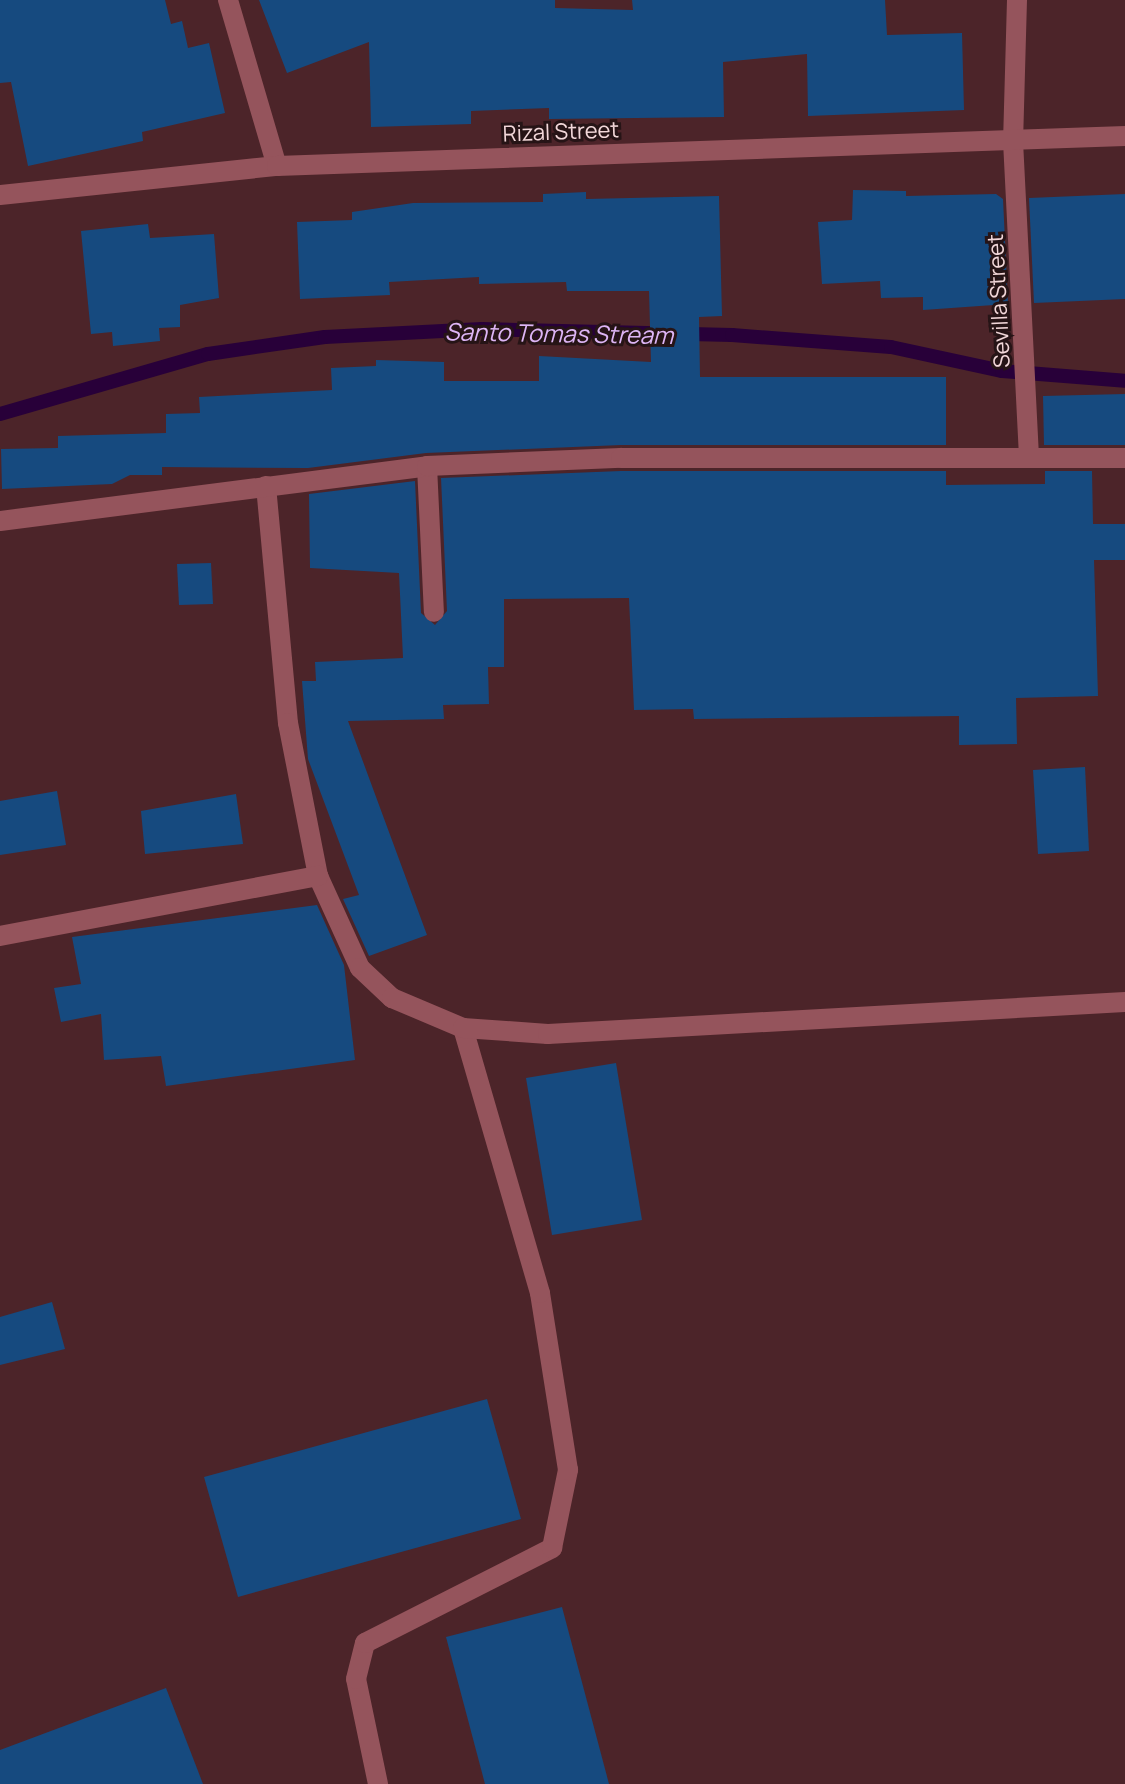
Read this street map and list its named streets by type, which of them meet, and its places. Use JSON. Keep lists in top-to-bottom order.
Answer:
{
  "streets": {
    "street": ["Rizal Street", "Sevilla Street"]
  },
  "crossings": [
    ["Rizal Street", "Sevilla Street"]
  ],
  "water": ["Santo Tomas Stream"]
}
